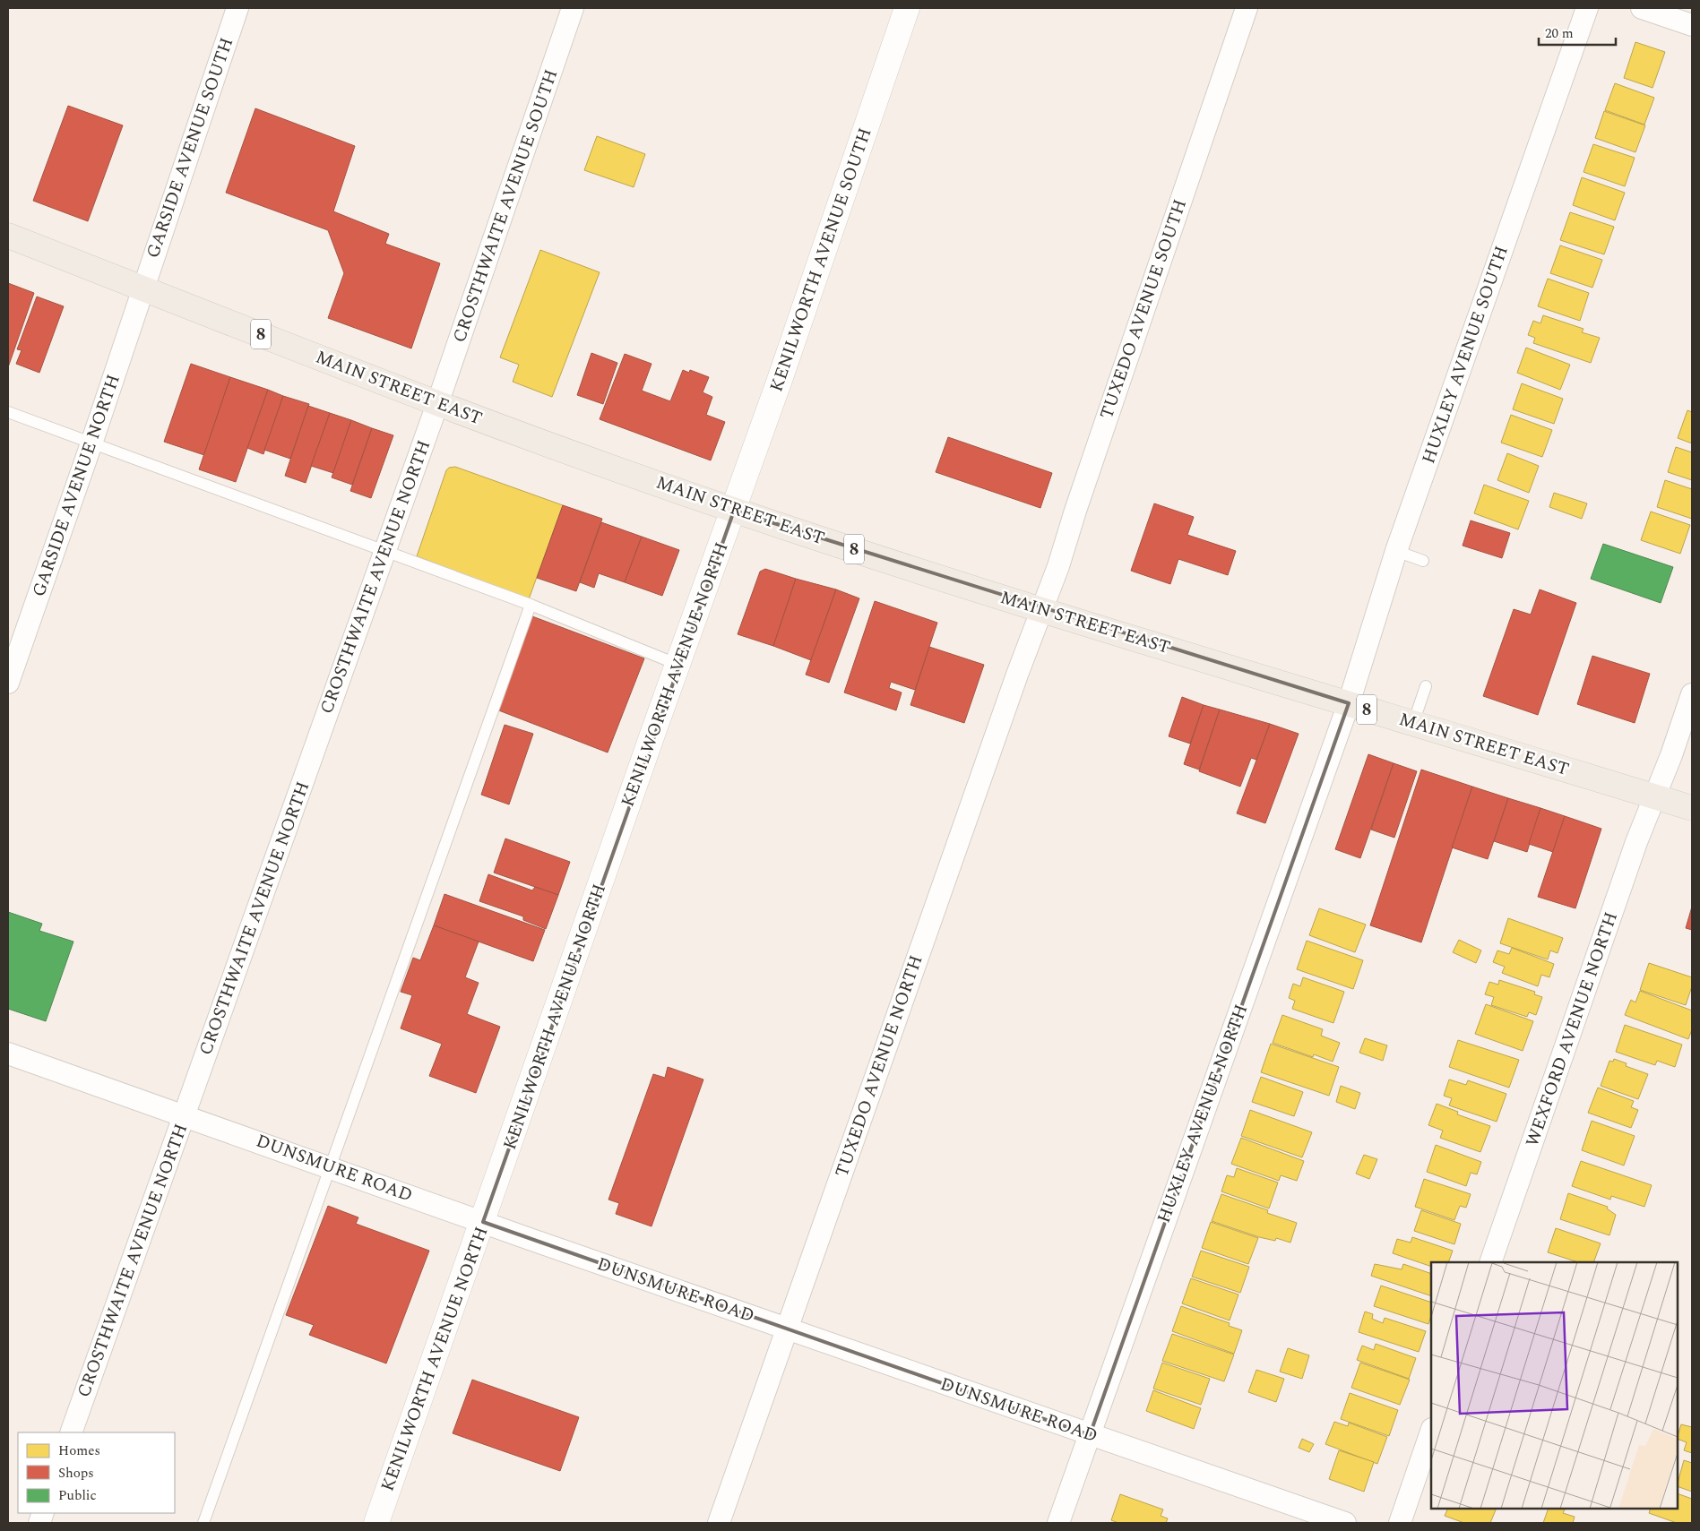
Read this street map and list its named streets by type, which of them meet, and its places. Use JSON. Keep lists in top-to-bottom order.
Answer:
{
  "streets": {
    "main road": [
      "KENILWORTH AVENUE SOUTH",
      "8",
      "MAIN STREET EAST",
      "KENILWORTH AVENUE NORTH"
    ],
    "street": [
      "GARSIDE AVENUE SOUTH",
      "CROSTHWAITE AVENUE SOUTH",
      "TUXEDO AVENUE SOUTH",
      "HUXLEY AVENUE SOUTH",
      "GARSIDE AVENUE NORTH",
      "CROSTHWAITE AVENUE NORTH",
      "WEXFORD AVENUE NORTH",
      "TUXEDO AVENUE NORTH",
      "HUXLEY AVENUE NORTH",
      "DUNSMURE ROAD"
    ]
  },
  "crossings": [
    ["GARSIDE AVENUE SOUTH", "MAIN STREET EAST"],
    ["GARSIDE AVENUE SOUTH", "GARSIDE AVENUE NORTH"],
    ["CROSTHWAITE AVENUE SOUTH", "MAIN STREET EAST"],
    ["CROSTHWAITE AVENUE SOUTH", "CROSTHWAITE AVENUE NORTH"],
    ["KENILWORTH AVENUE SOUTH", "MAIN STREET EAST"],
    ["KENILWORTH AVENUE SOUTH", "KENILWORTH AVENUE NORTH"],
    ["TUXEDO AVENUE SOUTH", "MAIN STREET EAST"],
    ["TUXEDO AVENUE SOUTH", "TUXEDO AVENUE NORTH"],
    ["HUXLEY AVENUE SOUTH", "MAIN STREET EAST"],
    ["HUXLEY AVENUE SOUTH", "HUXLEY AVENUE NORTH"],
    ["MAIN STREET EAST", "GARSIDE AVENUE NORTH"],
    ["MAIN STREET EAST", "CROSTHWAITE AVENUE NORTH"],
    ["MAIN STREET EAST", "KENILWORTH AVENUE NORTH"],
    ["MAIN STREET EAST", "WEXFORD AVENUE NORTH"],
    ["MAIN STREET EAST", "TUXEDO AVENUE NORTH"],
    ["MAIN STREET EAST", "HUXLEY AVENUE NORTH"],
    ["CROSTHWAITE AVENUE NORTH", "DUNSMURE ROAD"],
    ["KENILWORTH AVENUE NORTH", "DUNSMURE ROAD"],
    ["TUXEDO AVENUE NORTH", "DUNSMURE ROAD"],
    ["HUXLEY AVENUE NORTH", "DUNSMURE ROAD"]
  ],
  "legend": ["Homes", "Shops", "Public"],
  "scale_bar": "20 m"
}
